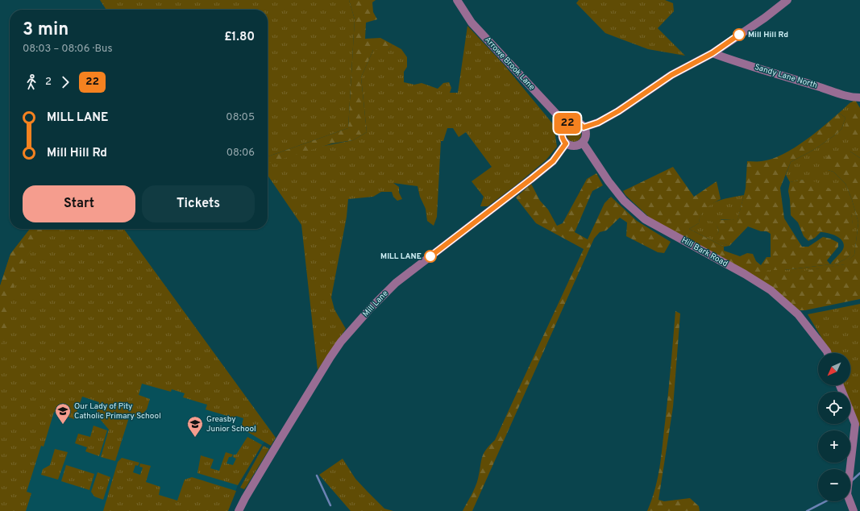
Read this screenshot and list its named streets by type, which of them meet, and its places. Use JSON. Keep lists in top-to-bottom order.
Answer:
{
  "streets": {
    "street": [
      "Arrowe Brook Lane",
      "Sandy Lane North",
      "Hill Bark Road",
      "Mill Lane"
    ]
  },
  "crossings": [
    ["Arrowe Brook Lane", "Hill Bark Road"],
    ["Arrowe Brook Lane", "Mill Lane"],
    ["Hill Bark Road", "Mill Lane"]
  ],
  "places": {
    "other": ["Mill Hill Rd", "MILL LANE"],
    "school or university": ["Our Lady of Pity Catholic Primary School", "Greasby Junior School"]
  },
  "lines": ["bus line 22"],
  "north": "bottom left",
  "page": {
    "on_map": "22",
    "heading": ["3 min", "08:03 – 08:06 · Bus", "£1.80"],
    "legs": ["2", "22"],
    "list": [
      {
        "name": "MILL LANE",
        "value": "08:05"
      },
      {
        "name": "Mill Hill Rd",
        "value": "08:06"
      }
    ],
    "buttons": ["Start", "Tickets"],
    "map_buttons": ["+", "−"]
  }
}
